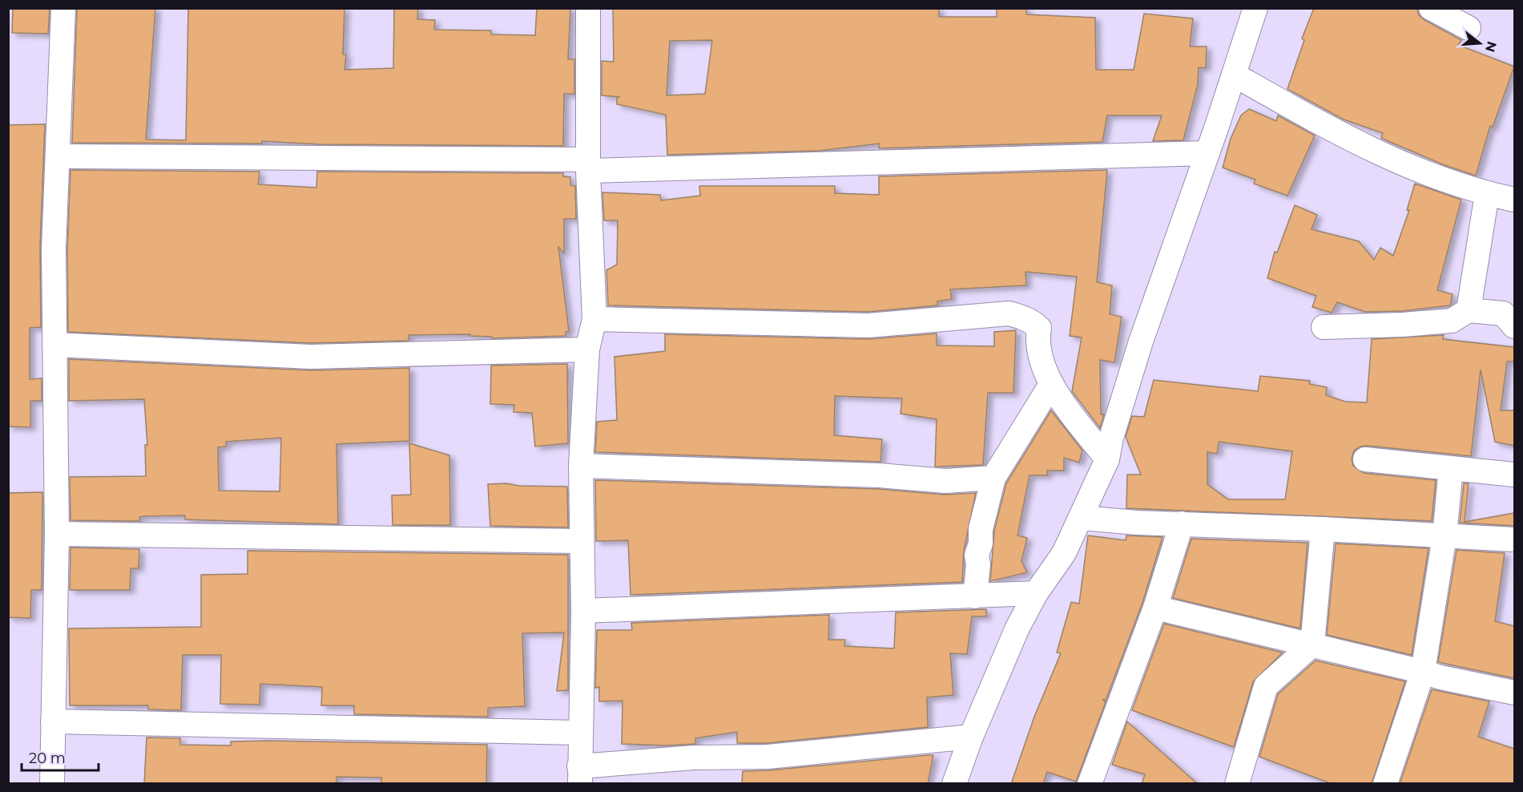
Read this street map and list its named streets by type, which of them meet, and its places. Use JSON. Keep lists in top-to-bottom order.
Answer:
{
  "scale_bar": "20 m",
  "north": "right"
}
